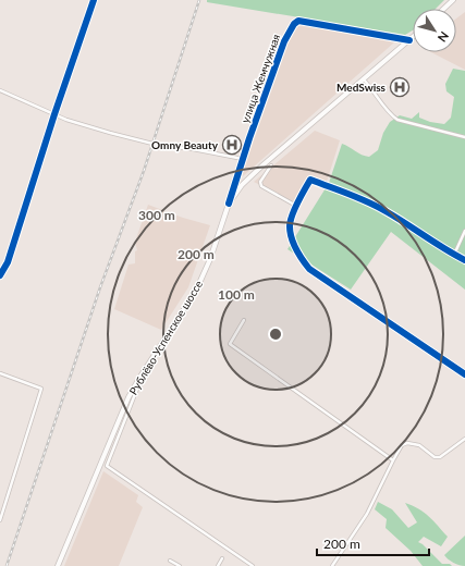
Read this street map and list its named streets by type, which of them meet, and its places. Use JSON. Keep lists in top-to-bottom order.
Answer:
{
  "streets": {
    "main road": ["Рублёво-Успенское шоссе"],
    "street": ["улица Жемчужная"]
  },
  "crossings": [
    ["улица Жемчужная", "Рублёво-Успенское шоссе"]
  ],
  "places": {
    "hospital": ["MedSwiss", "Omny Beauty"]
  },
  "scale_bar": "200 m",
  "north": "bottom right",
  "rings": ["300 m", "200 m", "100 m"]
}
